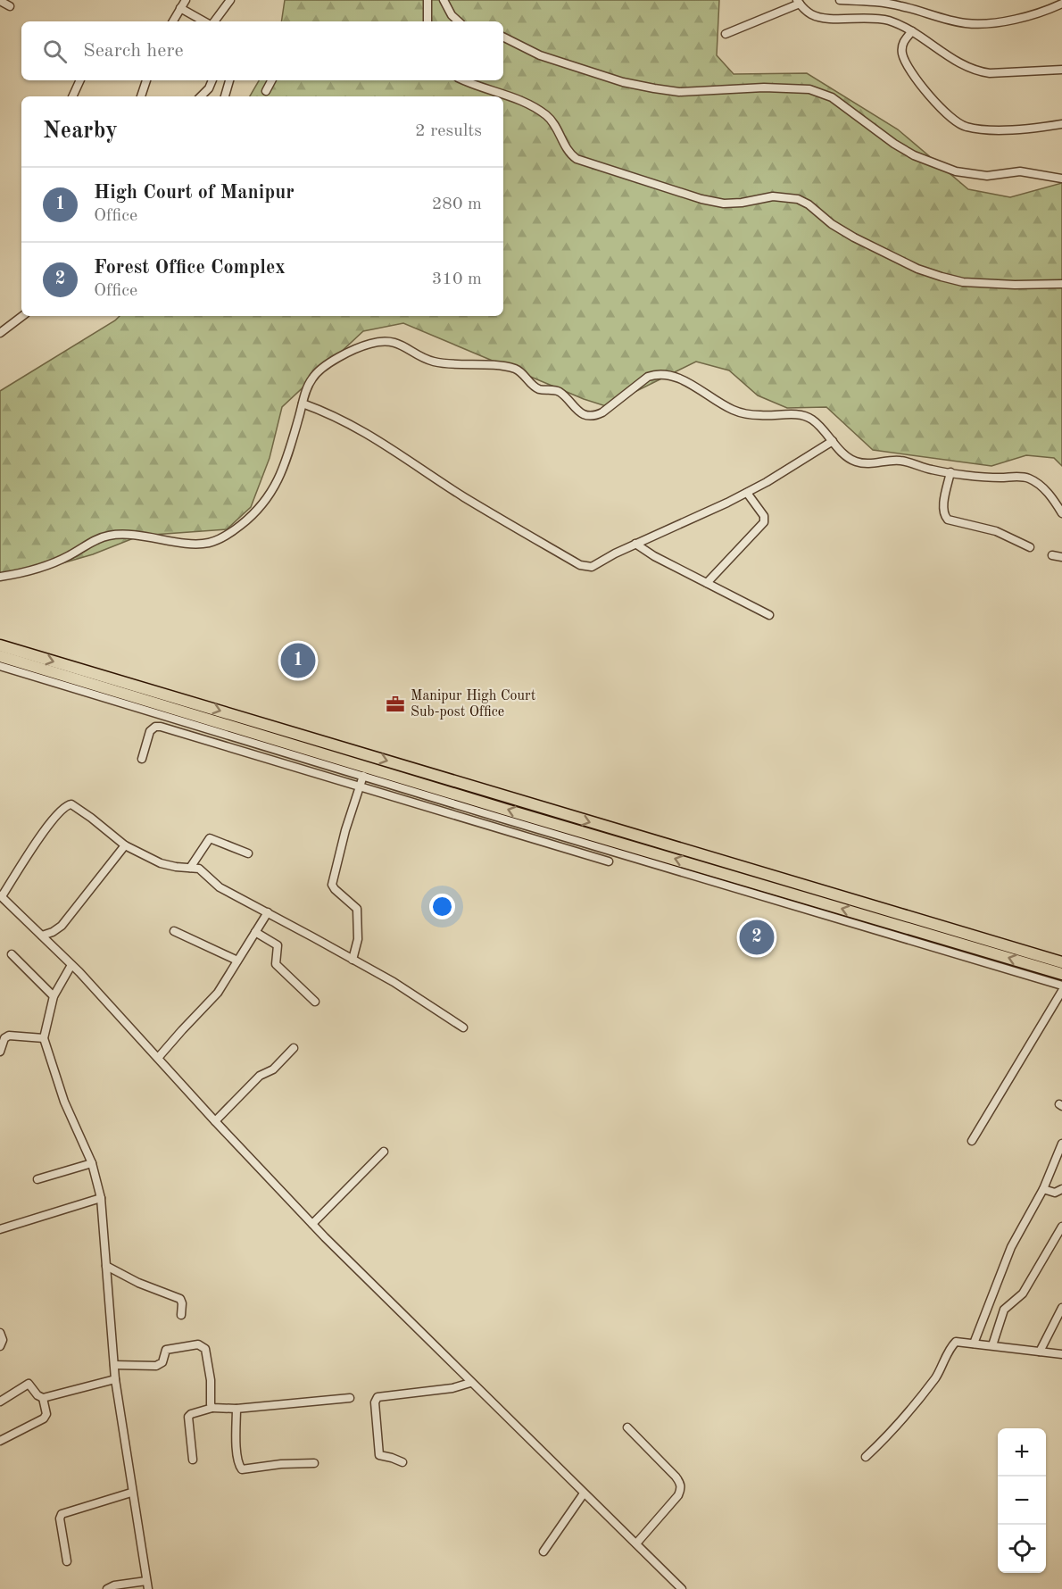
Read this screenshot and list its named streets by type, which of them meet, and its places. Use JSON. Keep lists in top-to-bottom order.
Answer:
{
  "places": {
    "office": ["Manipur High Court Sub-post Office"]
  },
  "page": {
    "search": "Search here",
    "heading": ["Nearby", "2 results"],
    "list": [
      {
        "mark": "1",
        "name": "High Court of Manipur",
        "note": "Office",
        "value": "280 m"
      },
      {
        "mark": "2",
        "name": "Forest Office Complex",
        "note": "Office",
        "value": "310 m"
      }
    ],
    "pins": ["1", "2"],
    "map_buttons": ["+", "−"]
  }
}
